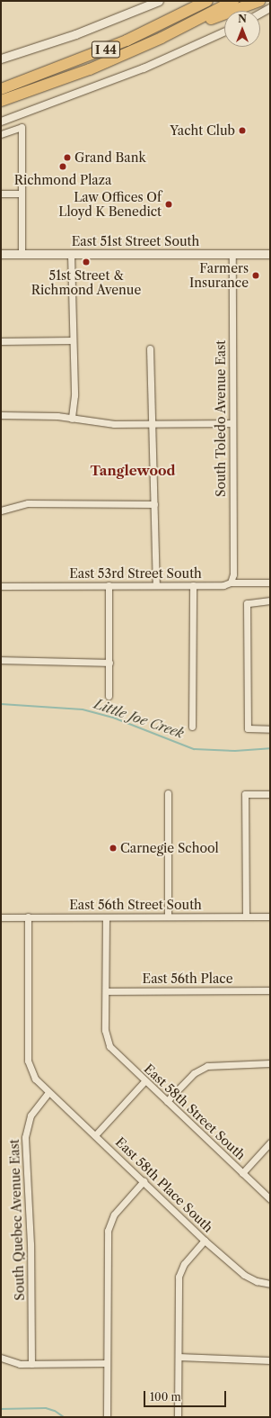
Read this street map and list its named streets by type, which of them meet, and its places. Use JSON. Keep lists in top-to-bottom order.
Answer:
{
  "streets": {
    "highway": ["I 44"],
    "main road": ["East 51st Street South"],
    "street": [
      "South Toledo Avenue East",
      "East 53rd Street South",
      "East 56th Street South",
      "East 56th Place",
      "East 58th Street South",
      "East 58th Place South",
      "South Quebec Avenue East"
    ]
  },
  "crossings": [
    ["East 51st Street South", "South Toledo Avenue East"],
    ["South Toledo Avenue East", "East 53rd Street South"],
    ["East 56th Place", "East 58th Street South"],
    ["East 58th Place South", "South Quebec Avenue East"]
  ],
  "districts": ["Tanglewood"],
  "water": ["Little Joe Creek"],
  "places": [
    "Yacht Club",
    "Grand Bank",
    "Richmond Plaza",
    "Law Offices Of Lloyd K Benedict",
    "51st Street & Richmond Avenue",
    "Farmers Insurance",
    "Carnegie School"
  ],
  "scale_bar": "100 m",
  "north": "top"
}
